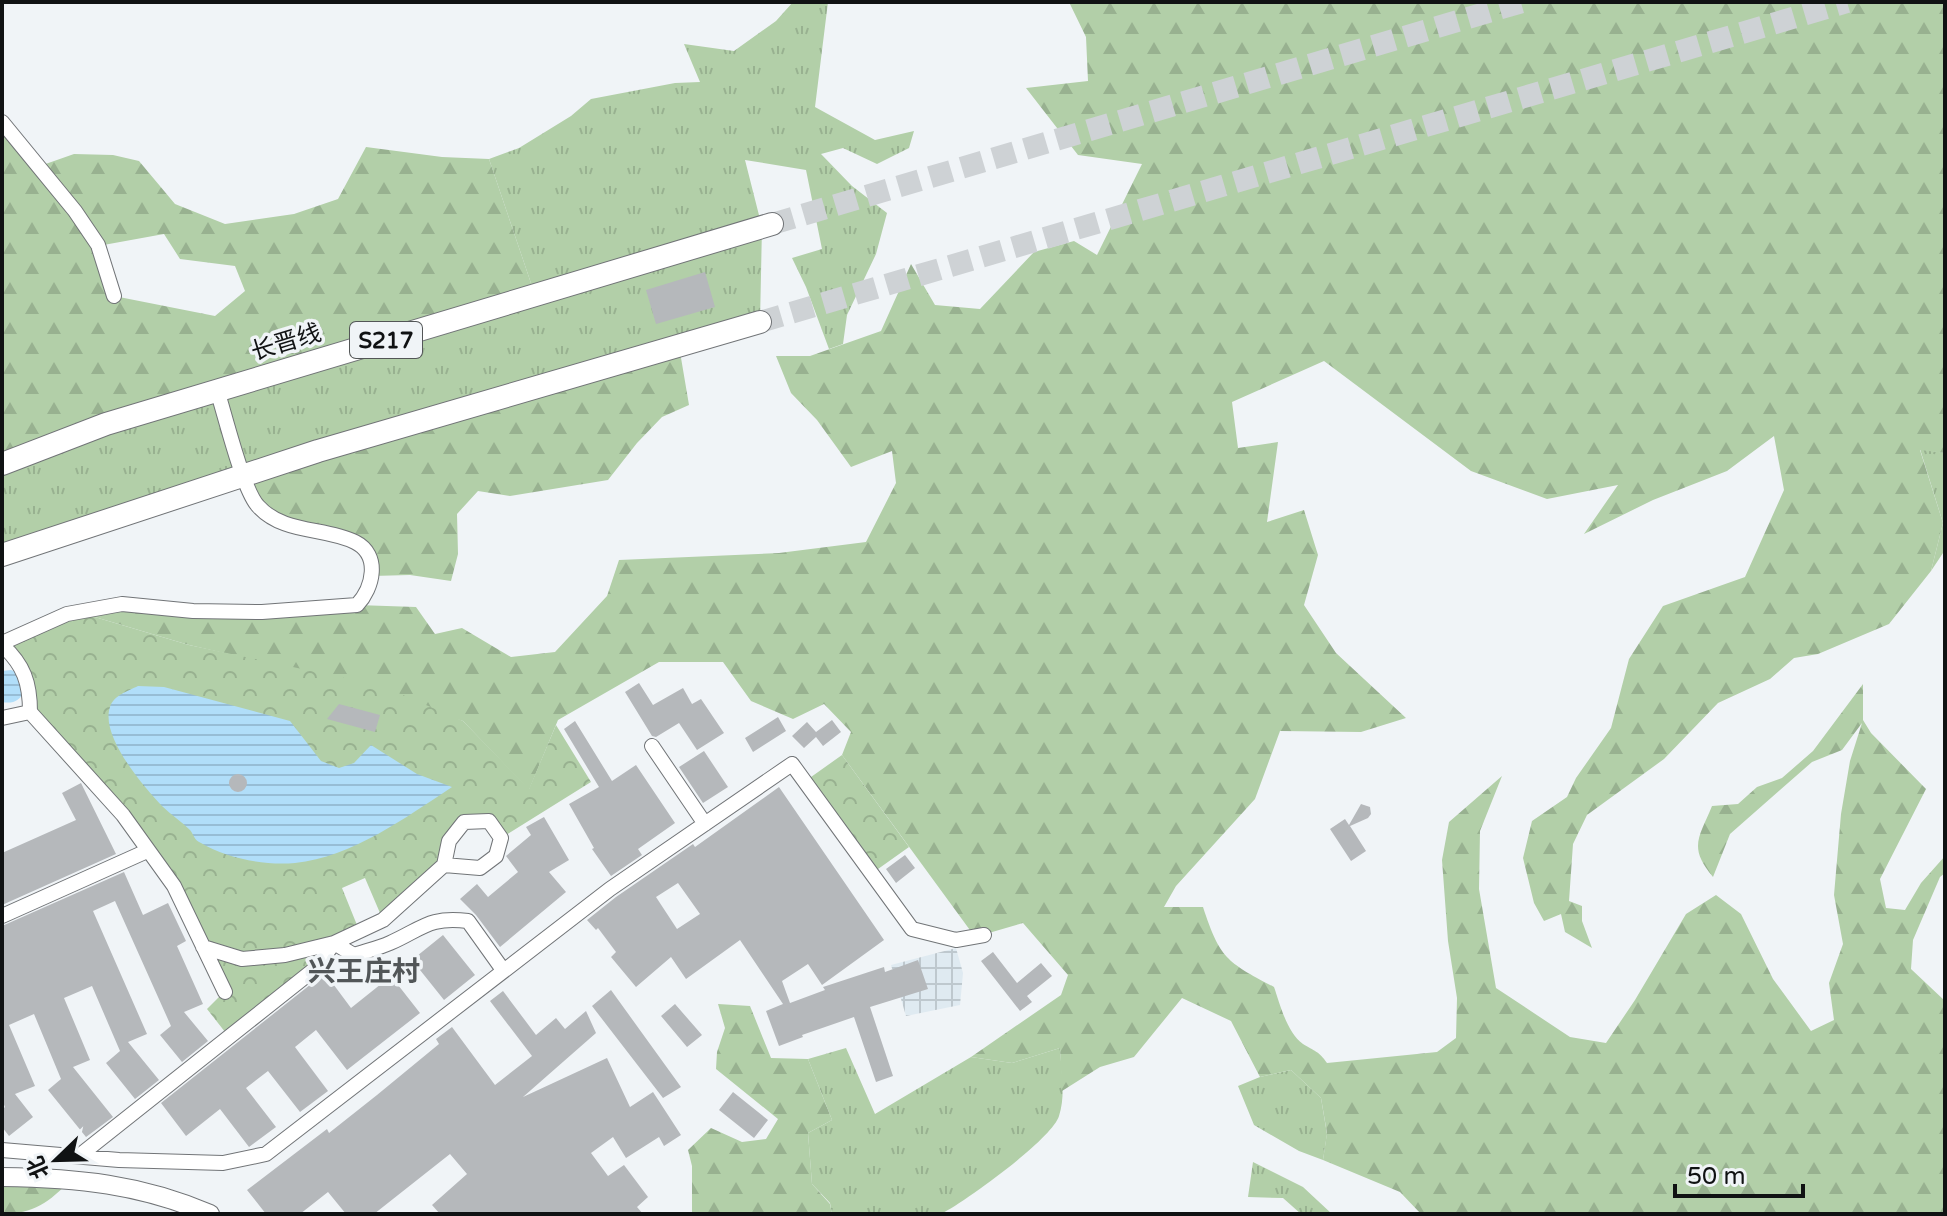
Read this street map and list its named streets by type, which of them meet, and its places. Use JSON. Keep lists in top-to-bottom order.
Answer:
{
  "streets": {
    "main road": ["S217", "长晋线"]
  },
  "districts": ["兴王庄村"],
  "scale_bar": "50 m",
  "north": "bottom left"
}
